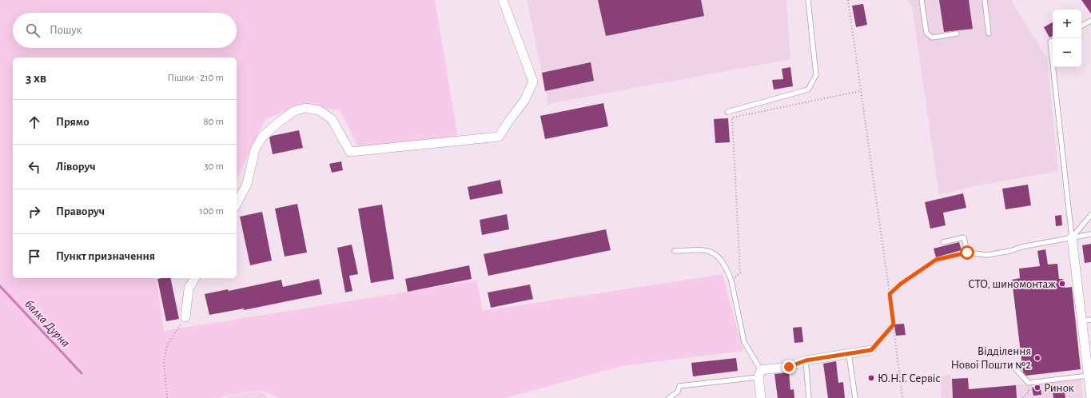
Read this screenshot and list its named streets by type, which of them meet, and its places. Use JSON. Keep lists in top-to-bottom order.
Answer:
{
  "water": ["балка Дурна"],
  "places": [
    "СТО, шиномонтаж",
    "Відділення Нової Пошти №2",
    "Ю.Н.Г. Сервіс",
    "Ринок"
  ],
  "page": {
    "map_buttons": ["+", "−"],
    "search": "Пошук",
    "heading": ["3 хв", "Пішки · 210 m"],
    "list": [
      ["Прямо", "80 m"],
      ["Ліворуч", "30 m"],
      ["Праворуч", "100 m"],
      "Пункт призначення"
    ]
  }
}
